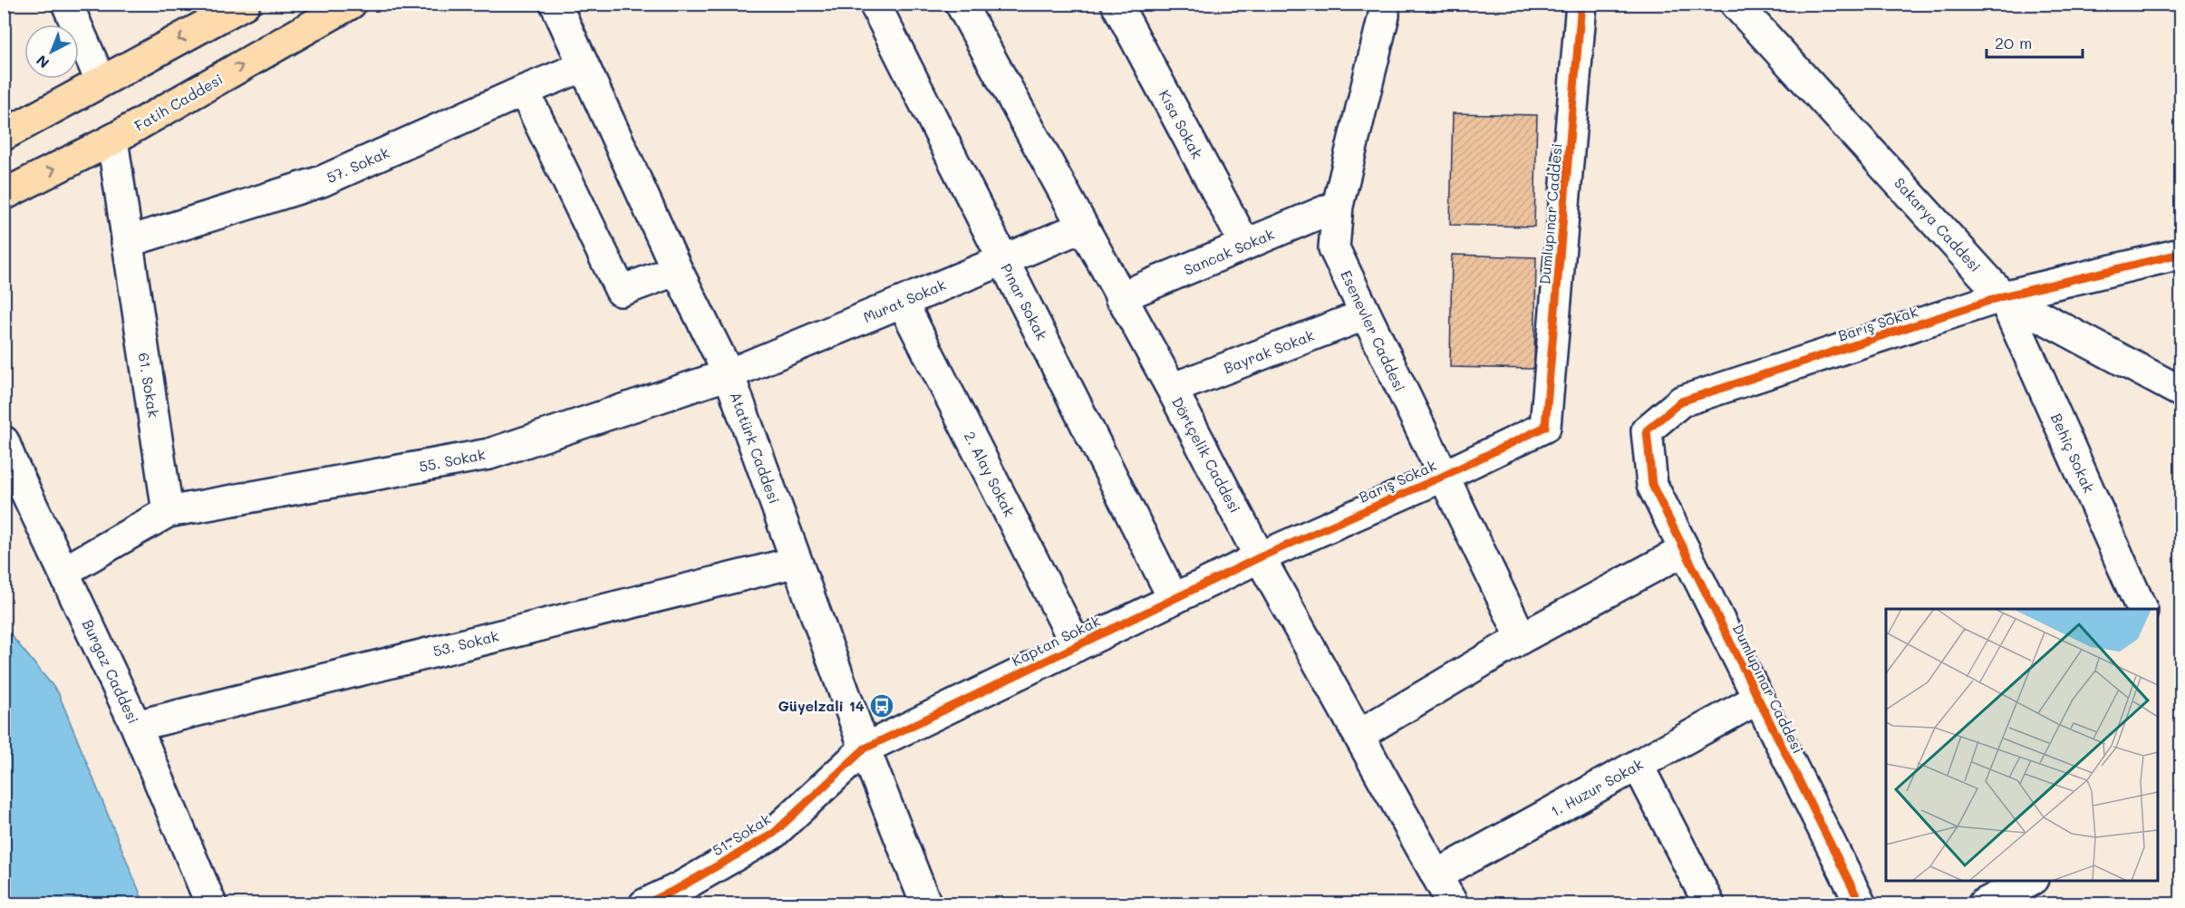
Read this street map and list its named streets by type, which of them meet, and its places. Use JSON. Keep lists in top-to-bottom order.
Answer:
{
  "streets": {
    "main road": ["Fatih Caddesi"],
    "street": [
      "Kısa Sokak",
      "57. Sokak",
      "Dumlupınar Caddesi",
      "Sakarya Caddesi",
      "Sancak Sokak",
      "Murat Sokak",
      "Pınar Sokak",
      "Barış Sokak",
      "Esenevler Caddesi",
      "Bayrak Sokak",
      "61. Sokak",
      "Atatürk Caddesi",
      "Behiç Sokak",
      "Dörtçelik Caddesi",
      "55. Sokak",
      "2. Alay Sokak",
      "Kaptan Sokak",
      "53. Sokak",
      "Burgaz Caddesi",
      "1. Huzur Sokak",
      "51. Sokak"
    ]
  },
  "crossings": [
    ["Fatih Caddesi", "61. Sokak"],
    ["Kısa Sokak", "Sancak Sokak"],
    ["57. Sokak", "61. Sokak"],
    ["57. Sokak", "Atatürk Caddesi"],
    ["Dumlupınar Caddesi", "Barış Sokak"],
    ["Dumlupınar Caddesi", "1. Huzur Sokak"],
    ["Sakarya Caddesi", "Barış Sokak"],
    ["Sakarya Caddesi", "Behiç Sokak"],
    ["Sancak Sokak", "Esenevler Caddesi"],
    ["Sancak Sokak", "Dörtçelik Caddesi"],
    ["Murat Sokak", "Pınar Sokak"],
    ["Murat Sokak", "Atatürk Caddesi"],
    ["Murat Sokak", "Dörtçelik Caddesi"],
    ["Murat Sokak", "55. Sokak"],
    ["Murat Sokak", "2. Alay Sokak"],
    ["Pınar Sokak", "Kaptan Sokak"],
    ["Barış Sokak", "Esenevler Caddesi"],
    ["Barış Sokak", "Behiç Sokak"],
    ["Barış Sokak", "Dörtçelik Caddesi"],
    ["Barış Sokak", "Kaptan Sokak"],
    ["Esenevler Caddesi", "Bayrak Sokak"],
    ["Bayrak Sokak", "Dörtçelik Caddesi"],
    ["61. Sokak", "55. Sokak"],
    ["Atatürk Caddesi", "55. Sokak"],
    ["Atatürk Caddesi", "Kaptan Sokak"],
    ["Atatürk Caddesi", "53. Sokak"],
    ["Atatürk Caddesi", "51. Sokak"],
    ["Dörtçelik Caddesi", "Kaptan Sokak"],
    ["Dörtçelik Caddesi", "1. Huzur Sokak"],
    ["2. Alay Sokak", "Kaptan Sokak"],
    ["Kaptan Sokak", "51. Sokak"],
    ["53. Sokak", "Burgaz Caddesi"]
  ],
  "places": {
    "bus stop": ["Güyelzali 14"]
  },
  "scale_bar": "20 m",
  "north": "bottom left"
}
